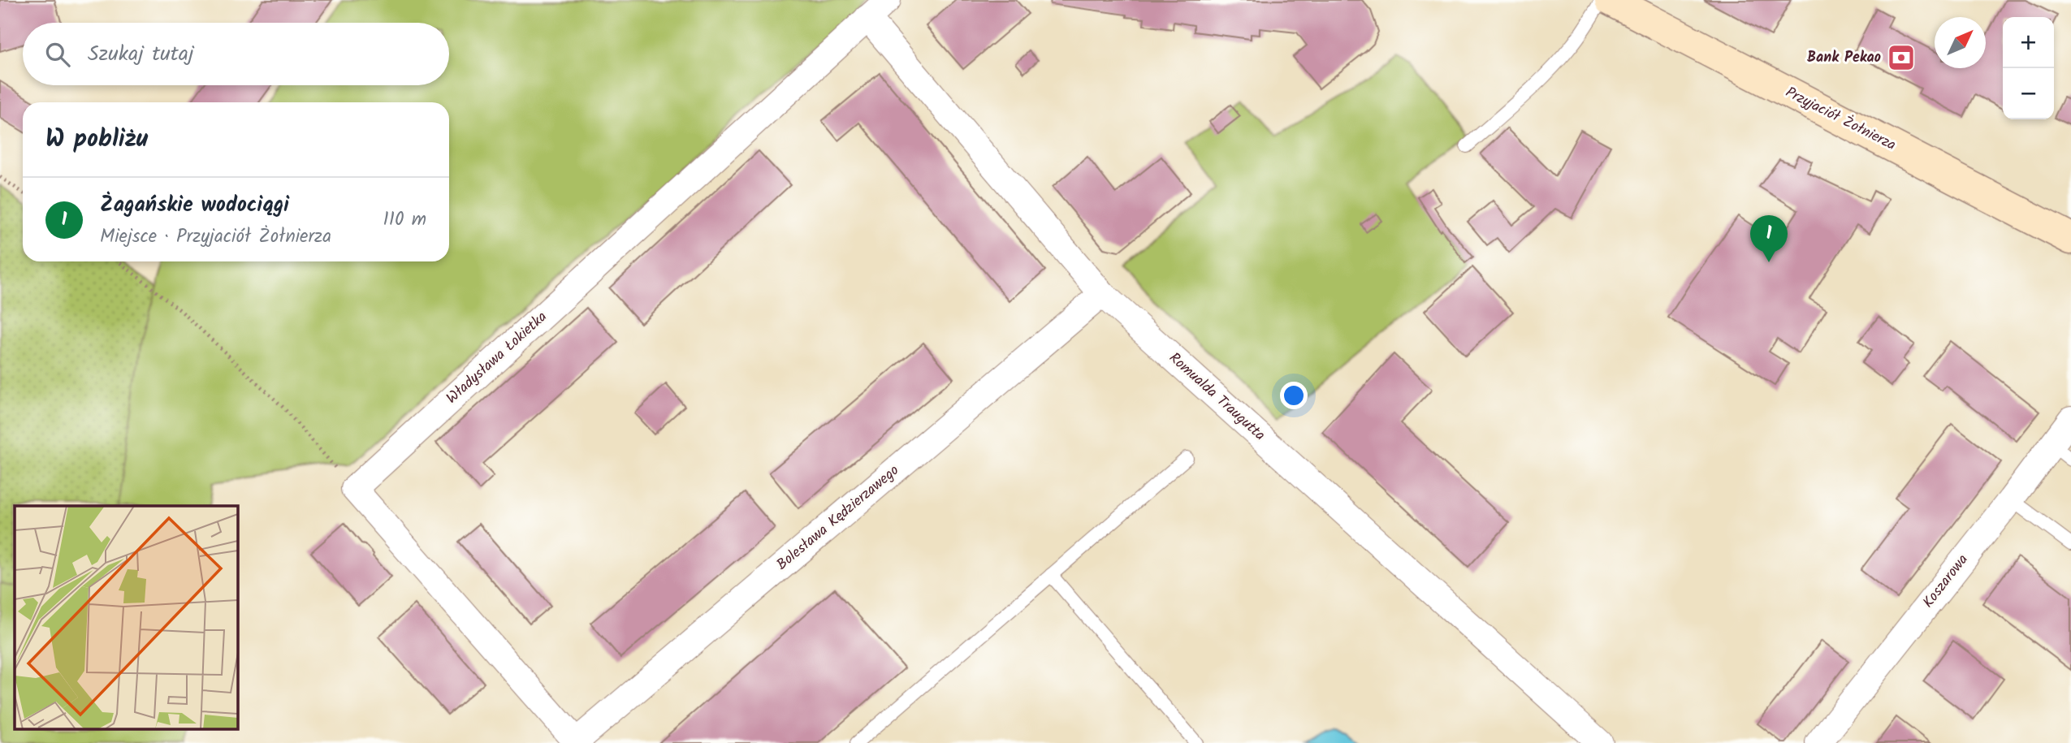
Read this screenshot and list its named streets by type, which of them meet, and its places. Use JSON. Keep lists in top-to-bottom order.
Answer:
{
  "streets": {
    "main road": ["Przyjaciół Żołnierza"],
    "street": [
      "Władysława Łokietka",
      "Romualda Traugutta",
      "Bolesława Kędzierzawego",
      "Koszarowa"
    ]
  },
  "crossings": [
    ["Władysława Łokietka", "Romualda Traugutta"],
    ["Romualda Traugutta", "Bolesława Kędzierzawego"]
  ],
  "places": {
    "bank": ["Bank Pekao"]
  },
  "north": "top right",
  "page": {
    "map_buttons": ["+", "−"],
    "search": "Szukaj tutaj",
    "heading": "W pobliżu",
    "list": [
      {
        "mark": "1",
        "name": "Żagańskie wodociągi",
        "note": "Miejsce · Przyjaciół Żołnierza",
        "value": "110 m"
      }
    ],
    "pins": "1"
  }
}
